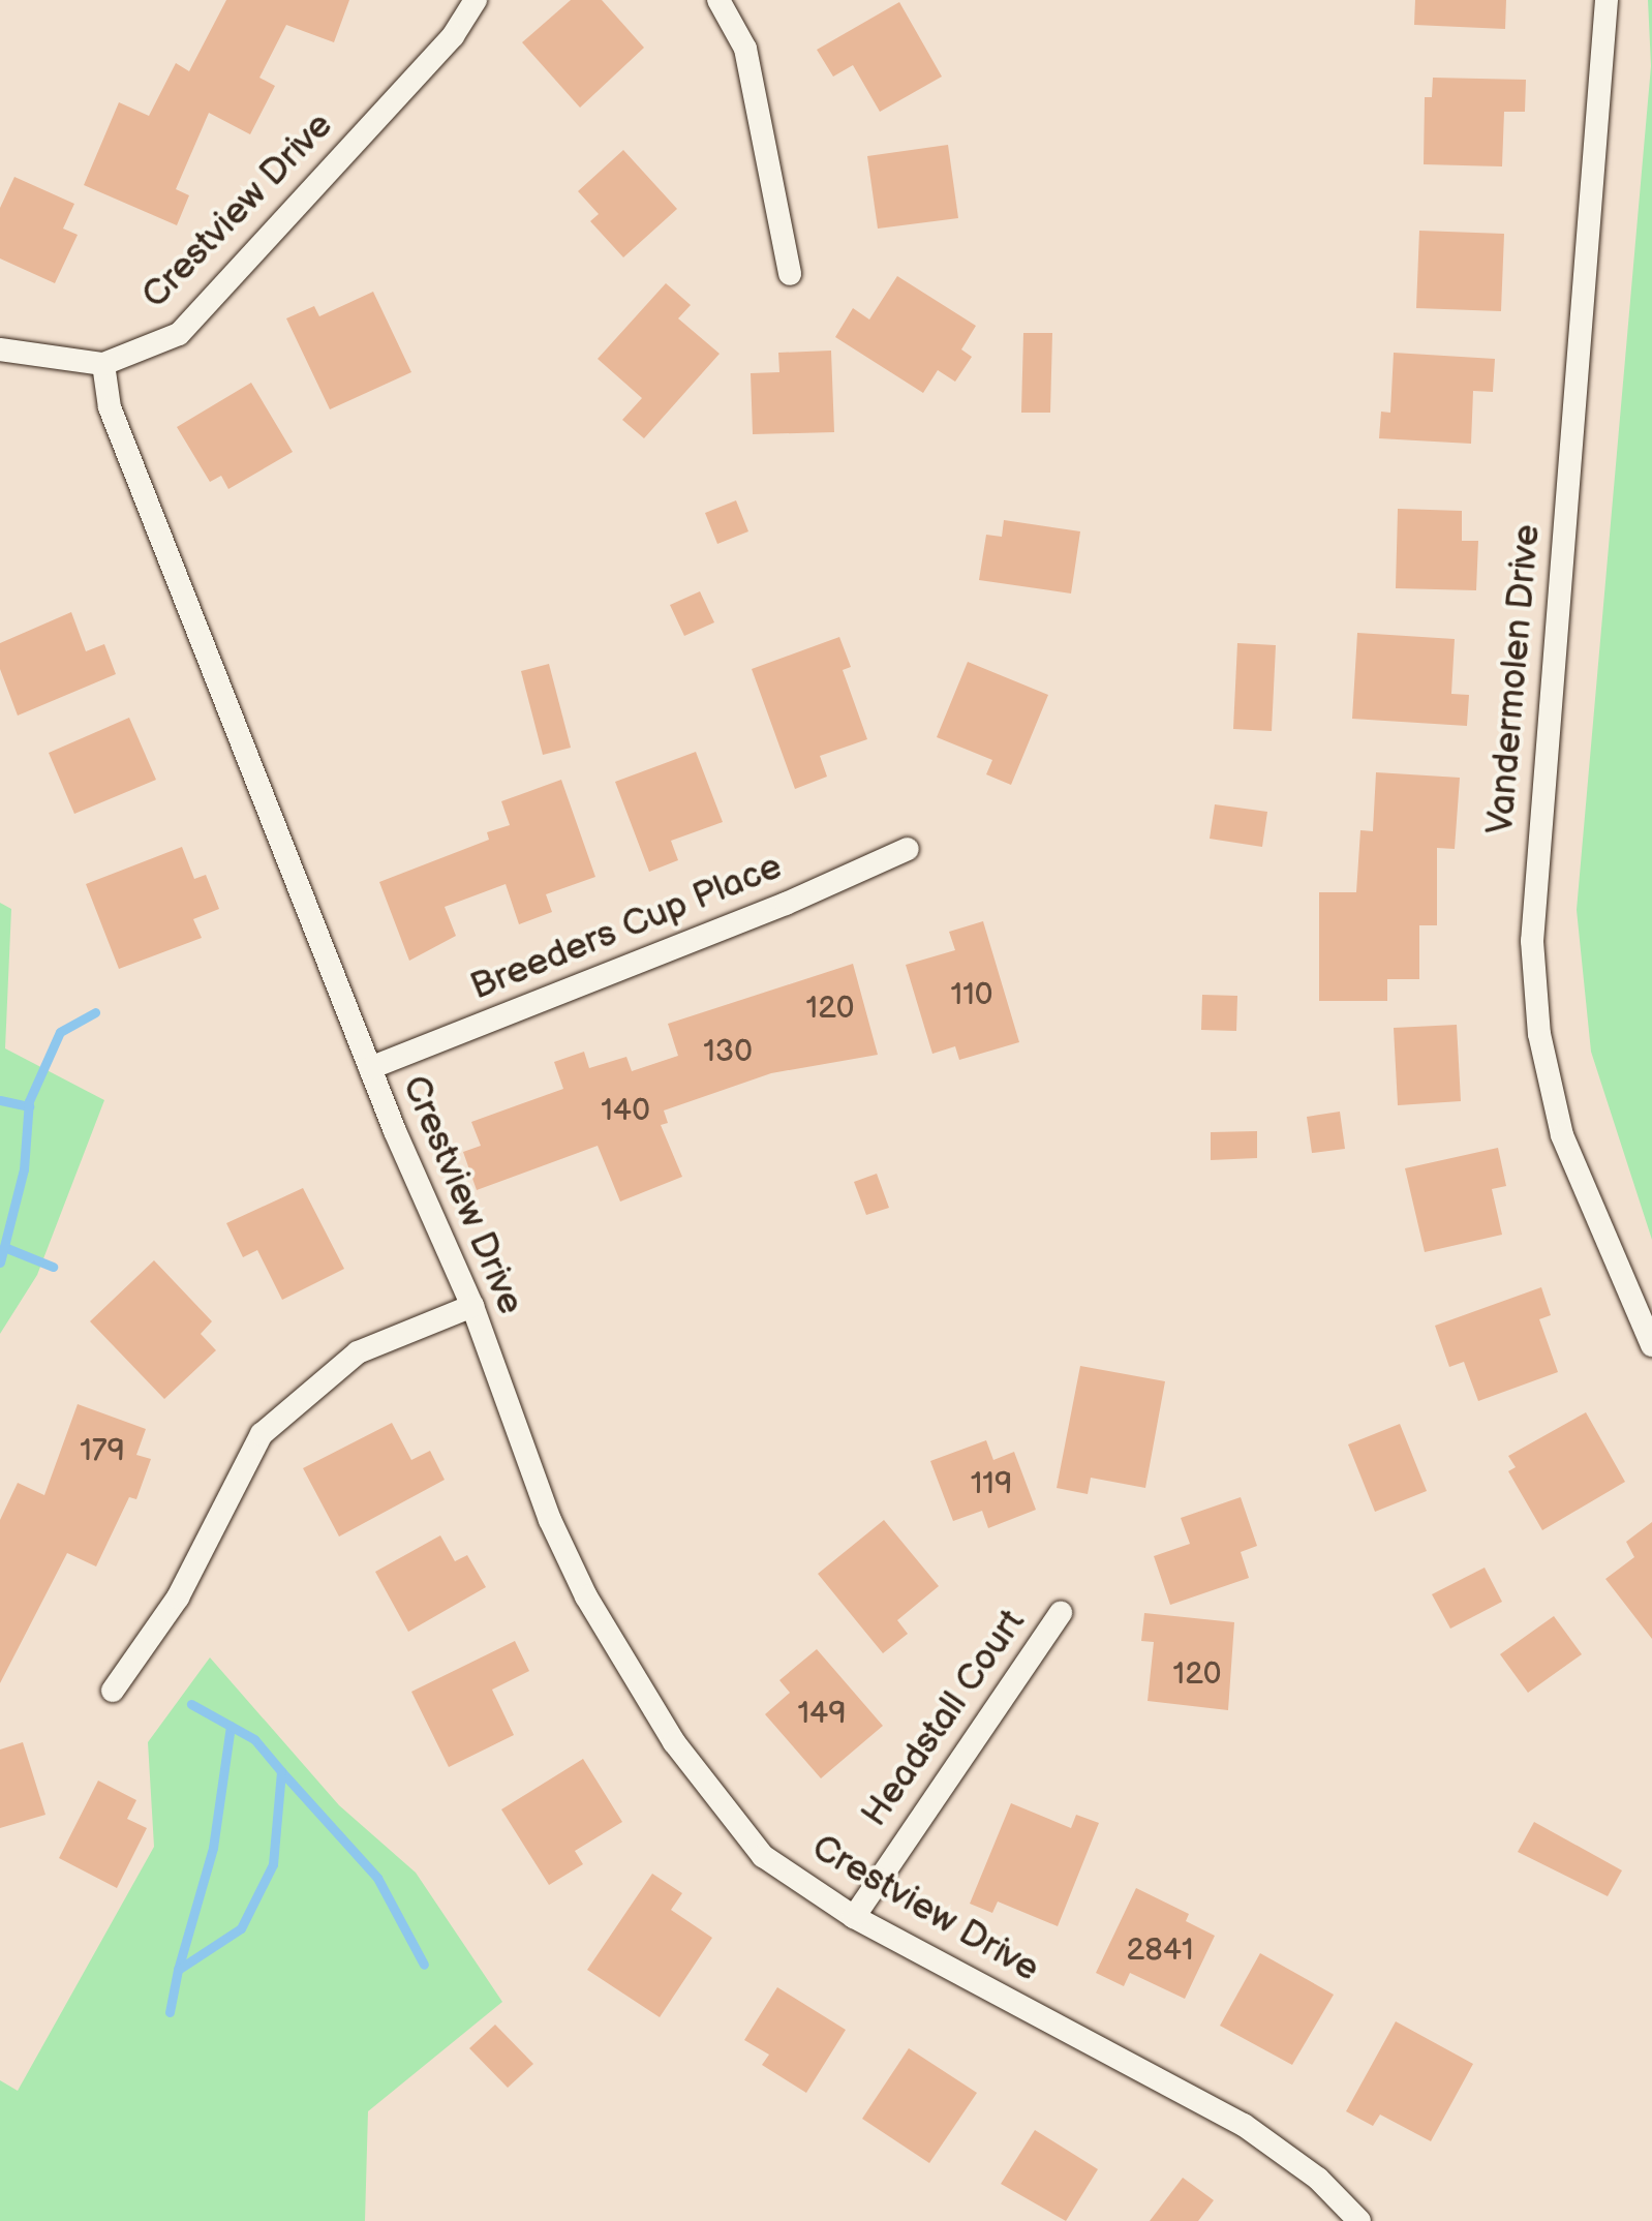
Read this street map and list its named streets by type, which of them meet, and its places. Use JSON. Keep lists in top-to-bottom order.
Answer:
{
  "streets": {
    "street": [
      "Crestview Drive",
      "Vandermolen Drive",
      "Breeders Cup Place",
      "Headstall Court"
    ]
  },
  "crossings": [
    ["Crestview Drive", "Breeders Cup Place"],
    ["Crestview Drive", "Headstall Court"]
  ],
  "house_numbers": [
    "110",
    "120",
    "130",
    "140",
    "179",
    "119",
    "120",
    "149",
    "2841"
  ]
}
